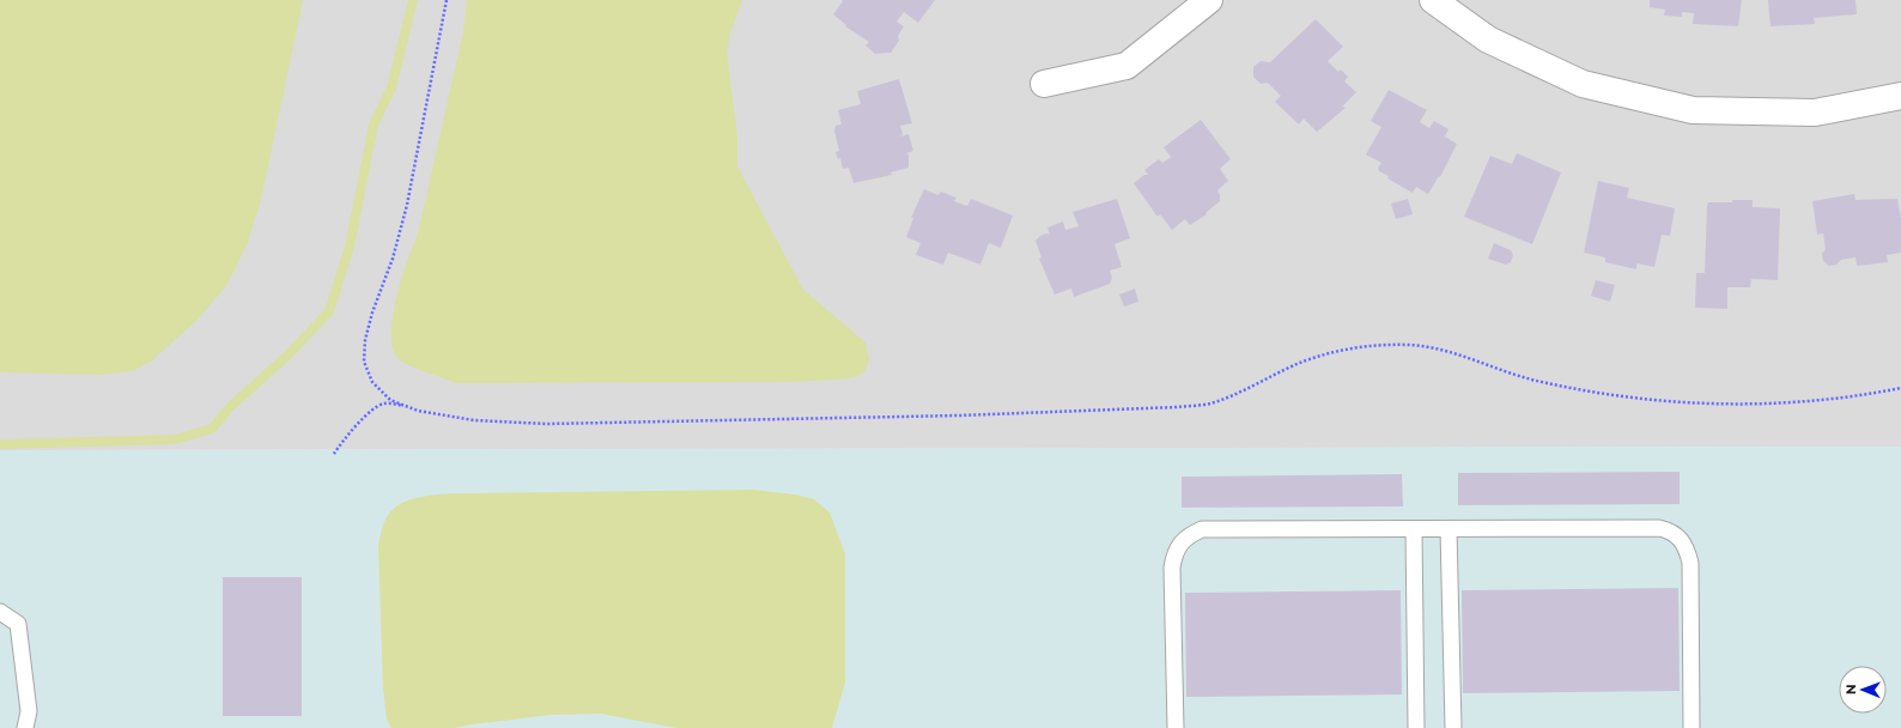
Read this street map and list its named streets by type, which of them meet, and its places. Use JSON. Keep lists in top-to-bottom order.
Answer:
{
  "north": "left"
}
